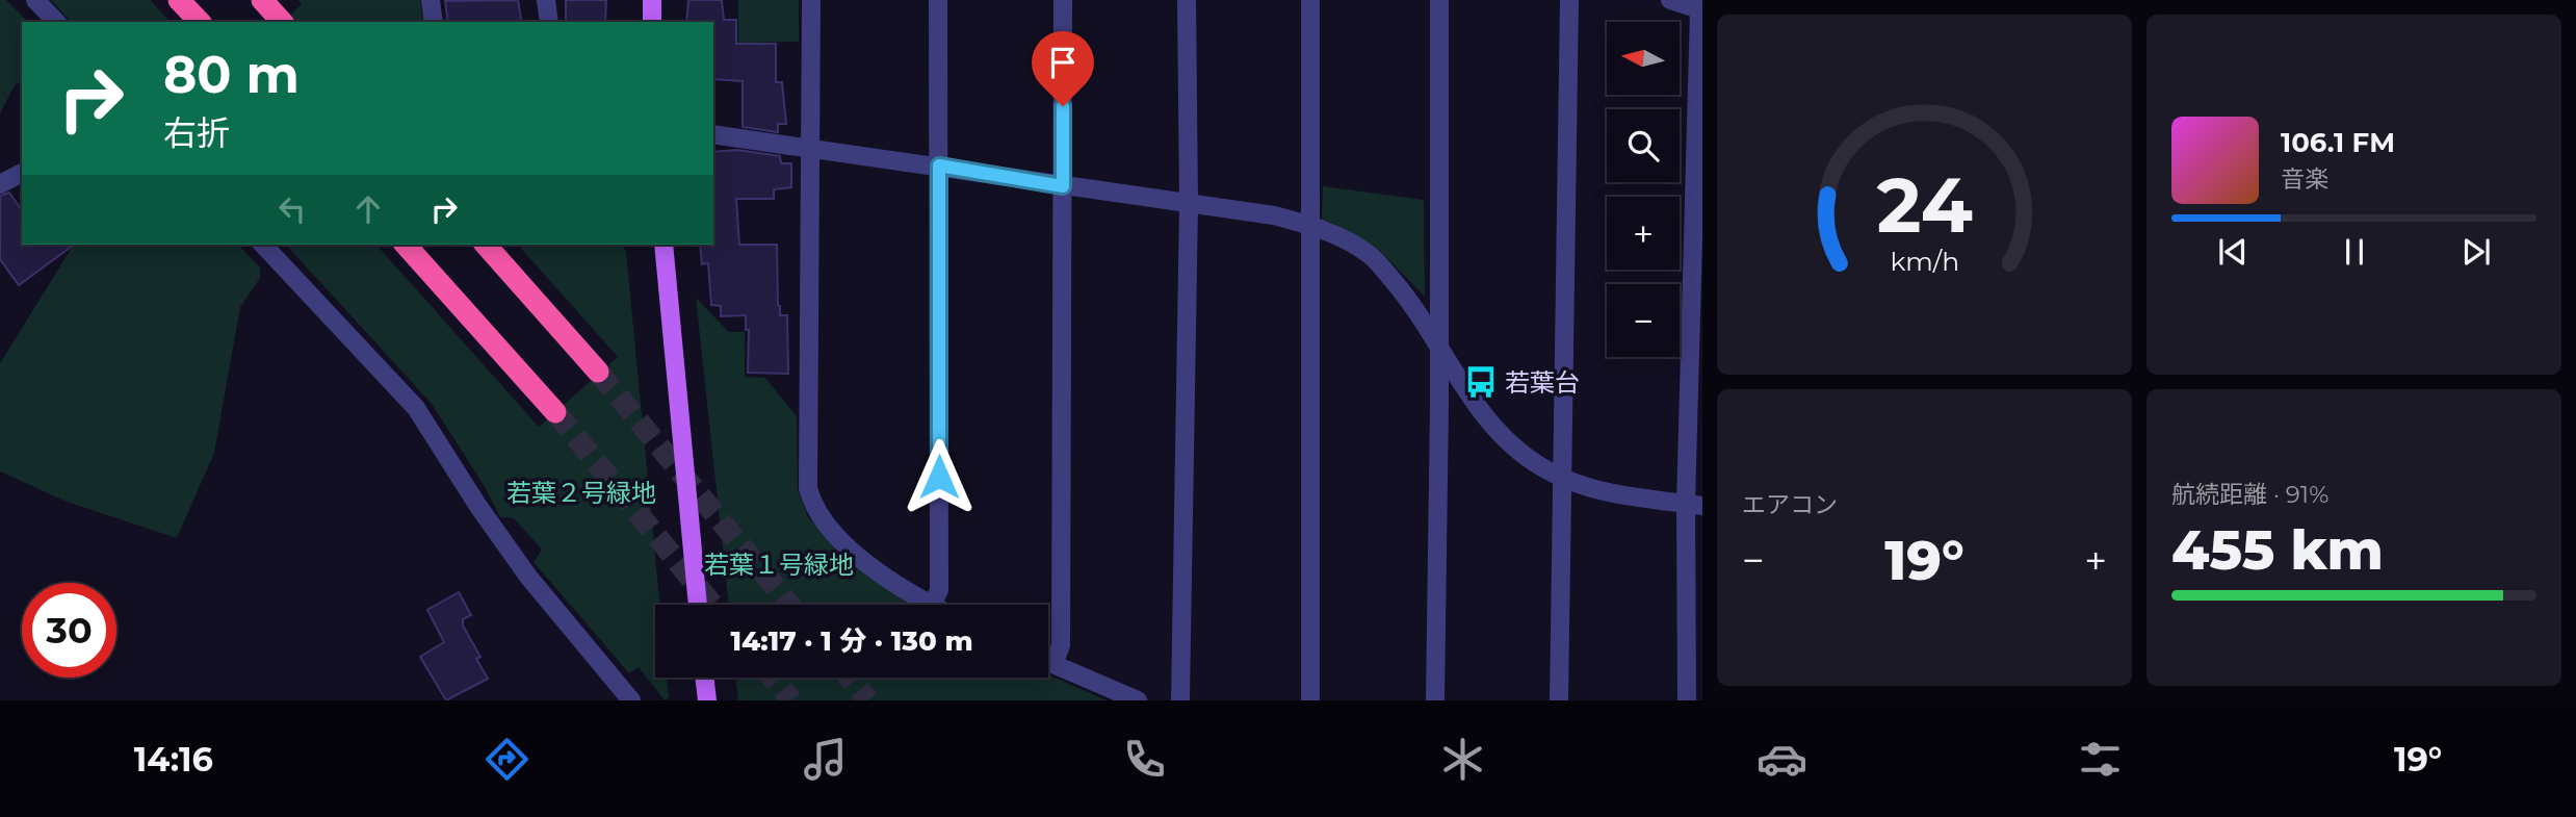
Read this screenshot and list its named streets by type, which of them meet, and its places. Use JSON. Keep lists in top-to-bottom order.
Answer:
{
  "parks": ["若葉２号緑地", "若葉１号緑地"],
  "places": {
    "bus stop": ["若葉台"]
  },
  "north": "left",
  "page": {
    "map_buttons": ["+", "−"],
    "turn": ["80 m", "右折"],
    "song": ["106.1 FM", "音楽"],
    "tile": [
      "エアコン",
      ["航続距離 · 91%", "455 km"]
    ],
    "heat": ["−", "19°", "+"],
    "limit": "30",
    "trip": "14:17 · 1 分 · 130 m",
    "tabs": ["14:16", "19°"],
    "gauge": ["24", "km/h"]
  }
}
